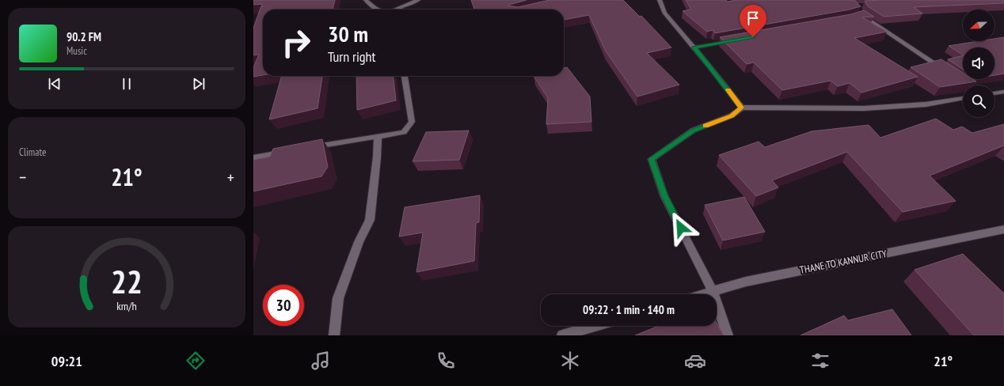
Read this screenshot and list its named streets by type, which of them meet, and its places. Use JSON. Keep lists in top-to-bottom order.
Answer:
{
  "streets": {
    "street": ["THANE TO KANNUR CITY"]
  },
  "north": "left",
  "page": {
    "turn": ["30 m", "Turn right"],
    "song": ["90.2 FM", "Music"],
    "tile": "Climate",
    "heat": ["−", "21°", "+"],
    "limit": "30",
    "trip": "09:22 · 1 min · 140 m",
    "tabs": ["09:21", "21°"],
    "gauge": ["22", "km/h"]
  }
}
